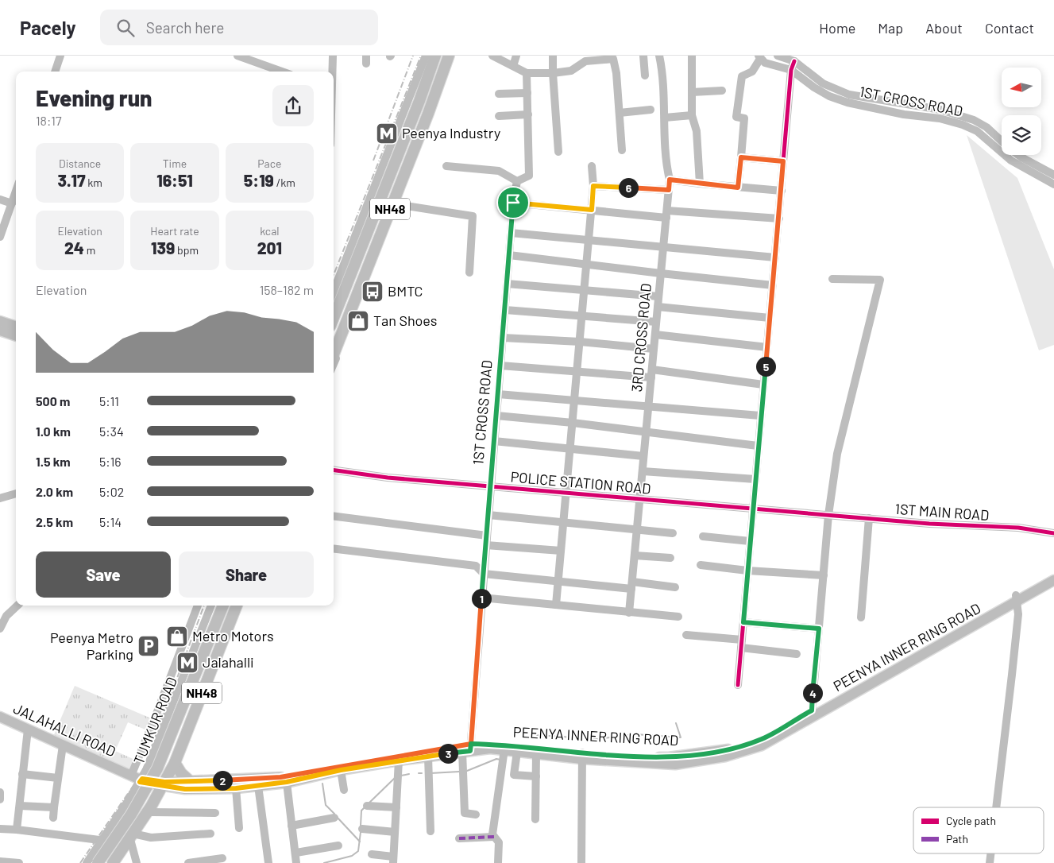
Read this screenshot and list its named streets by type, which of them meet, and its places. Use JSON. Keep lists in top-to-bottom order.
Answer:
{
  "streets": {
    "highway": ["NH48", "TUMKUR ROAD"],
    "main road": ["PEENYA INNER RING ROAD", "JALAHALLI ROAD"],
    "street": [
      "1ST CROSS ROAD",
      "3RD CROSS ROAD",
      "POLICE STATION ROAD",
      "1ST MAIN ROAD"
    ]
  },
  "crossings": [
    ["1ST CROSS ROAD", "POLICE STATION ROAD"],
    ["1ST CROSS ROAD", "PEENYA INNER RING ROAD"],
    ["NH48", "PEENYA INNER RING ROAD"],
    ["NH48", "JALAHALLI ROAD"],
    ["3RD CROSS ROAD", "POLICE STATION ROAD"],
    ["POLICE STATION ROAD", "1ST MAIN ROAD"],
    ["PEENYA INNER RING ROAD", "JALAHALLI ROAD"],
    ["TUMKUR ROAD", "JALAHALLI ROAD"]
  ],
  "places": {
    "metro station": ["Peenya Industry", "Jalahalli"],
    "bus stop": ["BMTC"],
    "shop": ["Tan Shoes", "Metro Motors"],
    "parking": ["Peenya Metro Parking"]
  },
  "legend": ["Cycle path", "Path"],
  "north": "left",
  "page": {
    "header": "Pacely",
    "search": "Search here",
    "nav": [
      "Home",
      "Map",
      "About",
      "Contact"
    ],
    "heading": ["Evening run", "18:17"],
    "stats": [
      ["Distance", "3.17 km"],
      ["Time", "16:51"],
      ["Pace", "5:19 /km"],
      ["Elevation", "24 m"],
      ["Heart rate", "139 bpm"],
      ["kcal", "201"]
    ],
    "pins": [
      "6",
      "5",
      "1",
      "4",
      "3",
      "2"
    ],
    "chart": ["Elevation", "158–182 m"],
    "list": [
      {
        "name": "500 m",
        "note": "5:11"
      },
      {
        "name": "1.0 km",
        "note": "5:34"
      },
      {
        "name": "1.5 km",
        "note": "5:16"
      },
      {
        "name": "2.0 km",
        "note": "5:02"
      },
      {
        "name": "2.5 km",
        "note": "5:14"
      }
    ],
    "buttons": ["Save", "Share"]
  }
}
